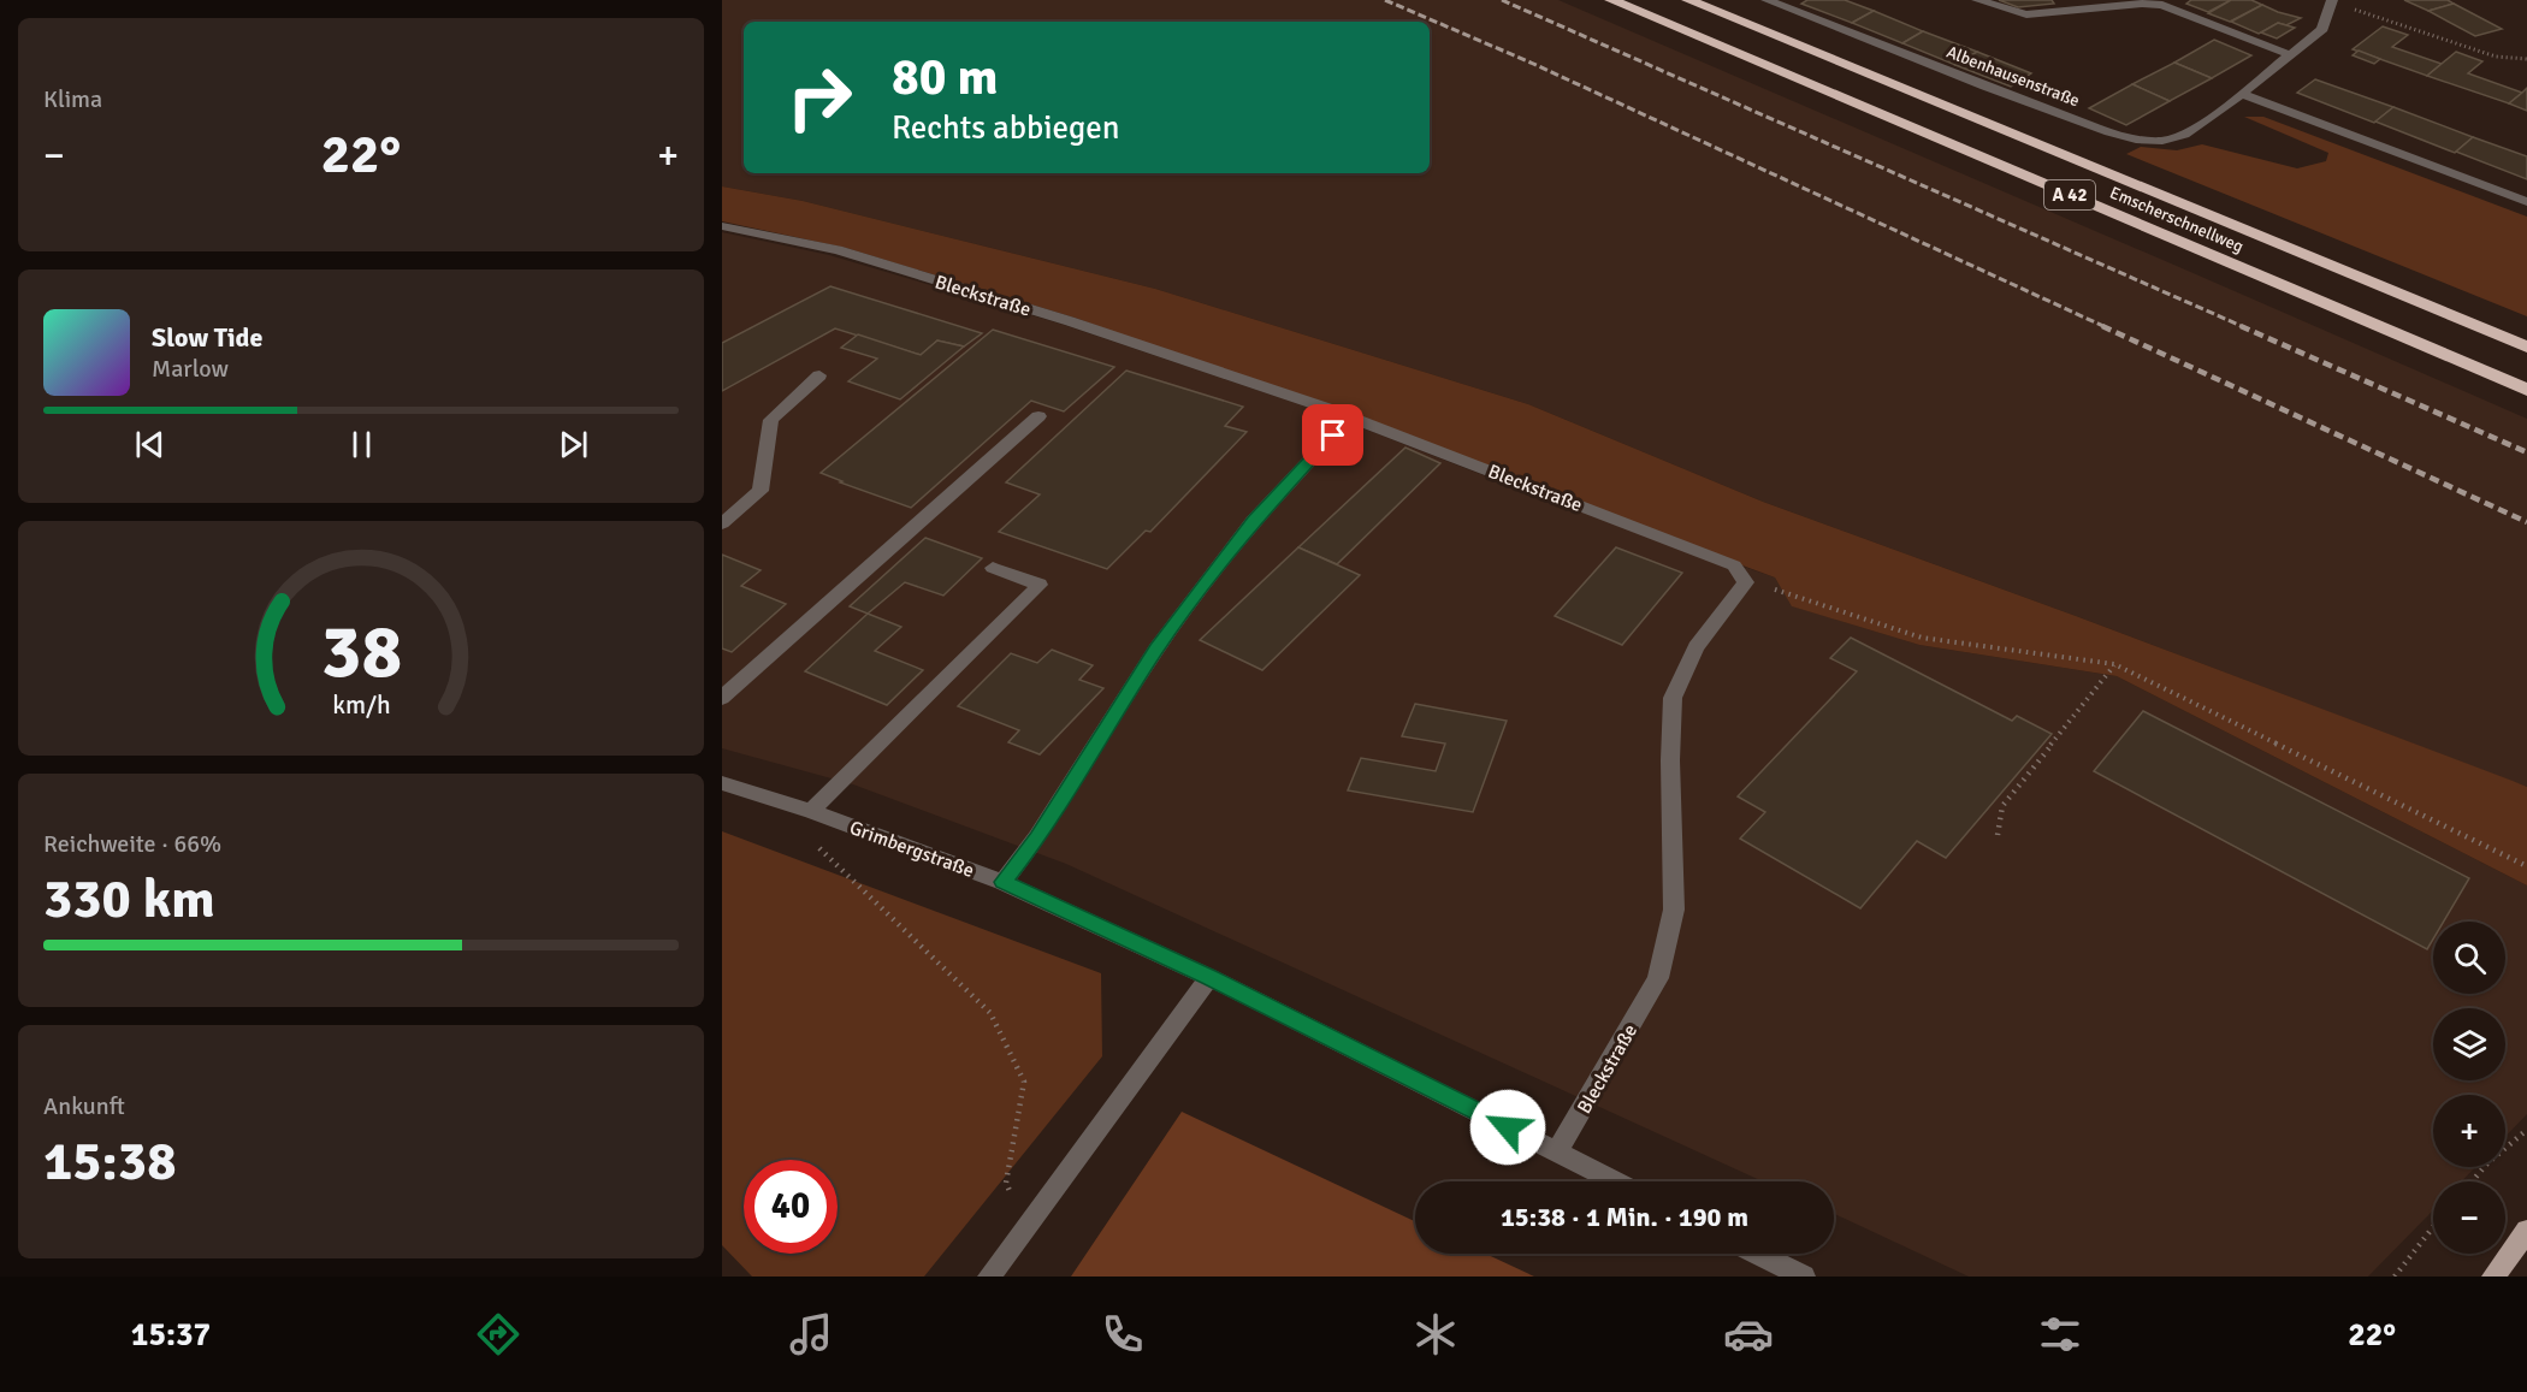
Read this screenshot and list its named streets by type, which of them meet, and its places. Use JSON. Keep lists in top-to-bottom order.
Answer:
{
  "streets": {
    "highway": ["A 42", "Emscherschnellweg"],
    "street": ["Albenhausenstraße", "Bleckstraße", "Grimbergstraße"]
  },
  "crossings": [
    ["Bleckstraße", "Grimbergstraße"]
  ],
  "page": {
    "tile": [
      "Klima",
      ["Reichweite · 66%", "330 km"],
      ["Ankunft", "15:38"]
    ],
    "turn": ["80 m", "Rechts abbiegen"],
    "heat": ["−", "22°", "+"],
    "song": ["Slow Tide", "Marlow"],
    "map_buttons": ["+", "−"],
    "limit": "40",
    "trip": "15:38 · 1 Min. · 190 m",
    "tabs": ["15:37", "22°"],
    "gauge": ["38", "km/h"]
  }
}
